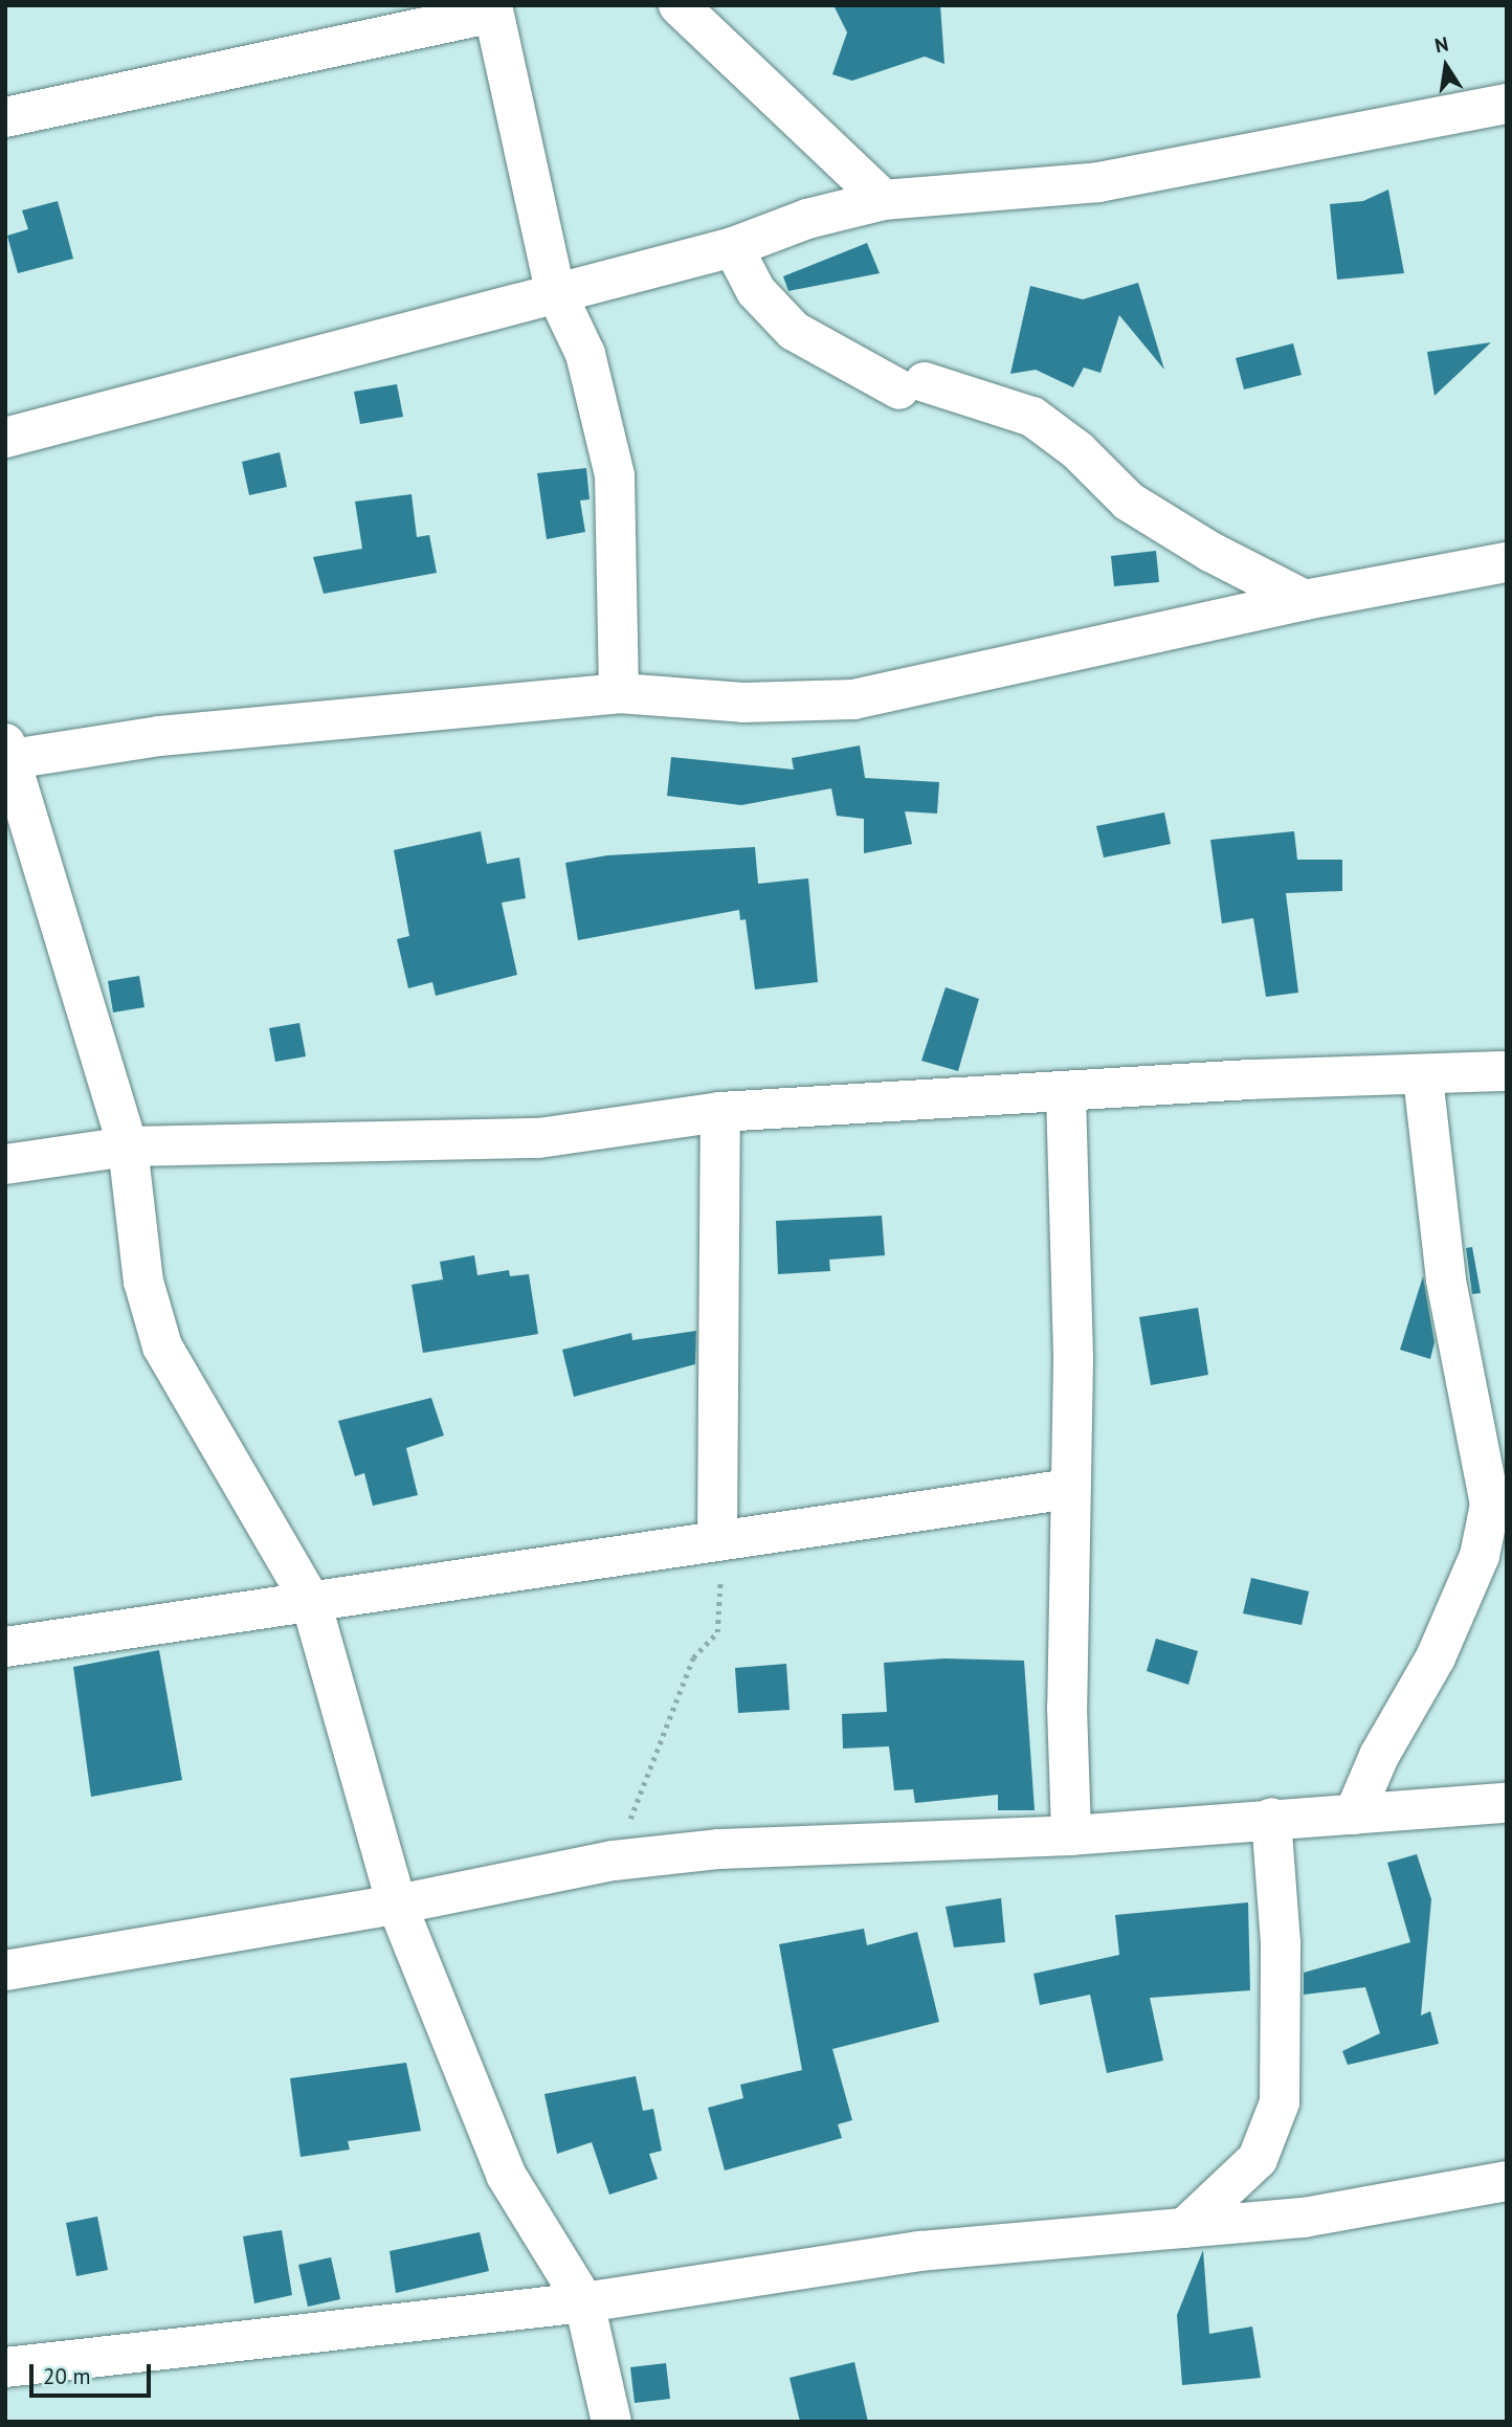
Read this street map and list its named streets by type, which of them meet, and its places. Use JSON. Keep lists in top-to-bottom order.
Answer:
{
  "scale_bar": "20 m",
  "north": "top"
}
